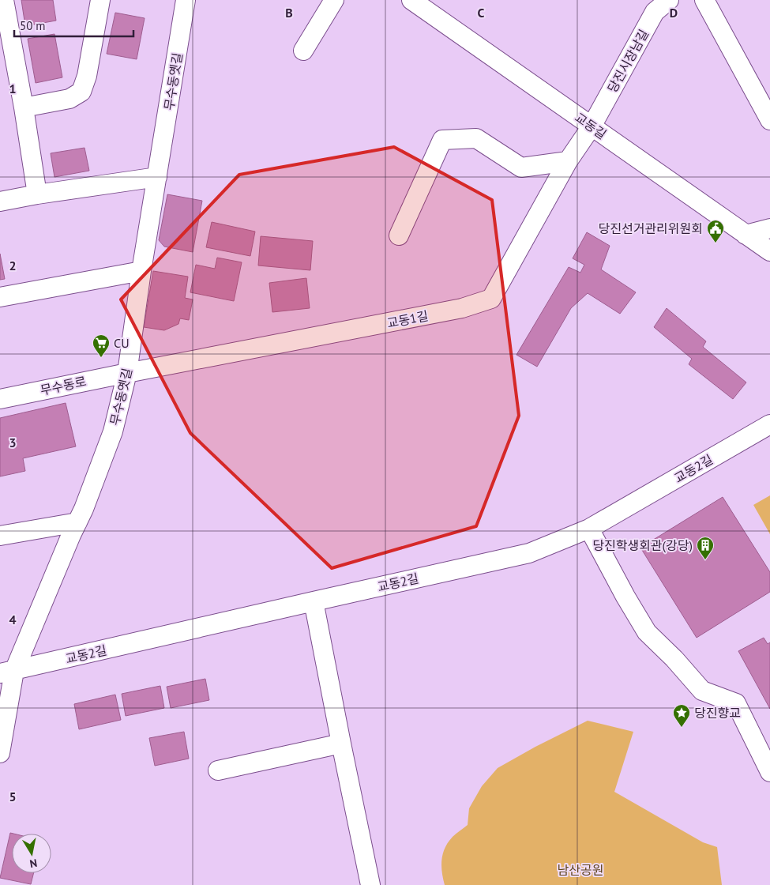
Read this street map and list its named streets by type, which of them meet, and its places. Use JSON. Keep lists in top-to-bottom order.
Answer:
{
  "streets": {
    "street": [
      "당진시장남길",
      "무수동옛길",
      "교동길",
      "교동1길",
      "무수동로",
      "교동2길"
    ]
  },
  "crossings": [
    ["당진시장남길", "교동길"],
    ["당진시장남길", "교동1길"],
    ["무수동옛길", "교동1길"],
    ["무수동옛길", "무수동로"],
    ["무수동옛길", "교동2길"],
    ["교동길", "교동1길"],
    ["교동1길", "무수동로"]
  ],
  "parks": ["남산공원"],
  "places": {
    "public building": ["당진선거관리위원회"],
    "supermarket": ["CU"],
    "building": ["당진학생회관(강당)"],
    "place": ["당진향교"]
  },
  "scale_bar": "50 m",
  "north": "bottom",
  "grid": {
    "columns": ["B", "C", "D"],
    "rows": [
      "1",
      "2",
      "3",
      "4",
      "5"
    ]
  }
}
